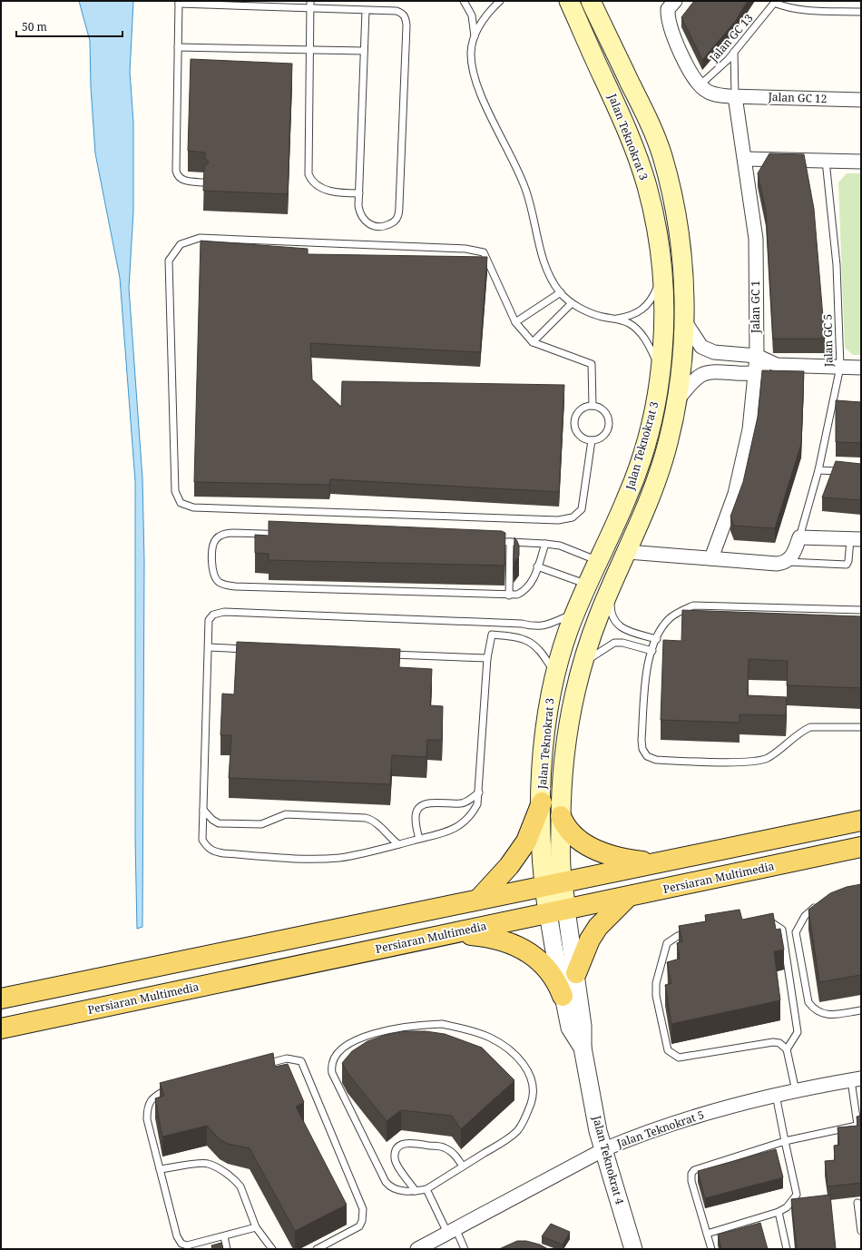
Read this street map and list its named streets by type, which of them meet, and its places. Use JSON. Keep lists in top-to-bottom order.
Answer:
{
  "streets": {
    "main road": ["Jalan Teknokrat 3", "Persiaran Multimedia", "Jalan Teknokrat 4"],
    "street": ["Jalan GC 12", "Jalan GC 1", "Jalan Teknokrat 5"],
    "lane": ["Jalan GC 13", "Jalan GC 5"]
  },
  "crossings": [
    ["Jalan GC 13", "Jalan GC 12"],
    ["Jalan GC 13", "Jalan GC 1"],
    ["Jalan GC 12", "Jalan GC 1"],
    ["Jalan Teknokrat 3", "Jalan Teknokrat 4"],
    ["Persiaran Multimedia", "Jalan Teknokrat 4"],
    ["Jalan Teknokrat 5", "Jalan Teknokrat 4"]
  ],
  "scale_bar": "50 m"
}
